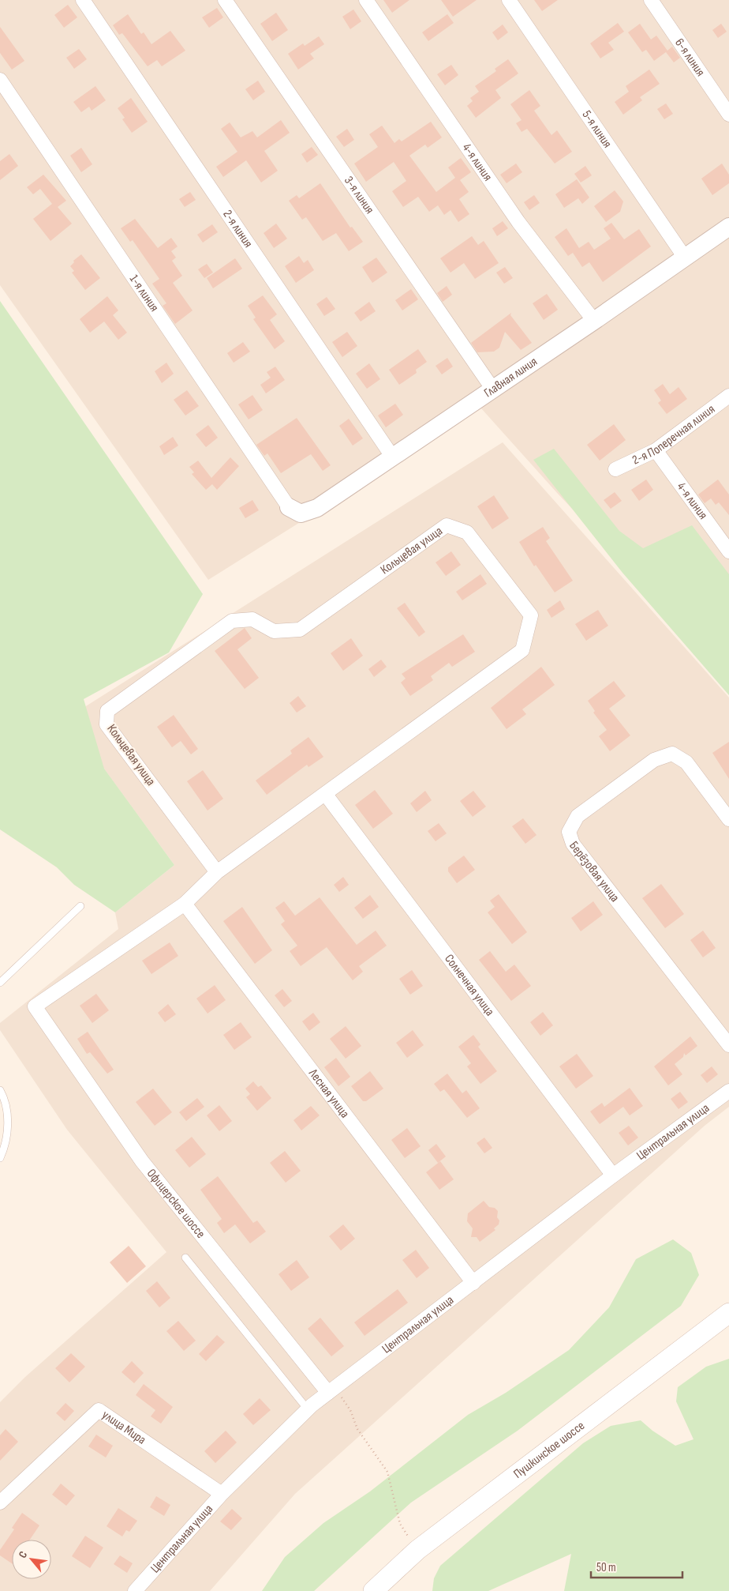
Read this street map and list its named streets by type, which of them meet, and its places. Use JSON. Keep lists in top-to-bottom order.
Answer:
{
  "streets": {
    "main road": ["Пушкинское шоссе"],
    "street": [
      "6-я линия",
      "5-я линия",
      "4-я линия",
      "3-я линия",
      "2-я линия",
      "1-я линия",
      "Главная линия",
      "2-я Поперечная линия",
      "Кольцевая улица",
      "Берёзовая улица",
      "Солнечная улица",
      "Лесная улица",
      "Центральная улица",
      "Офицерское шоссе",
      "улица Мира"
    ]
  },
  "crossings": [
    ["5-я линия", "Главная линия"],
    ["4-я линия", "Главная линия"],
    ["4-я линия", "2-я Поперечная линия"],
    ["3-я линия", "Главная линия"],
    ["2-я линия", "Главная линия"],
    ["1-я линия", "Главная линия"],
    ["Кольцевая улица", "Солнечная улица"],
    ["Кольцевая улица", "Лесная улица"],
    ["Кольцевая улица", "Офицерское шоссе"],
    ["Солнечная улица", "Центральная улица"],
    ["Лесная улица", "Центральная улица"],
    ["Центральная улица", "Офицерское шоссе"],
    ["Центральная улица", "улица Мира"]
  ],
  "scale_bar": "50 m",
  "north": "top left"
}
